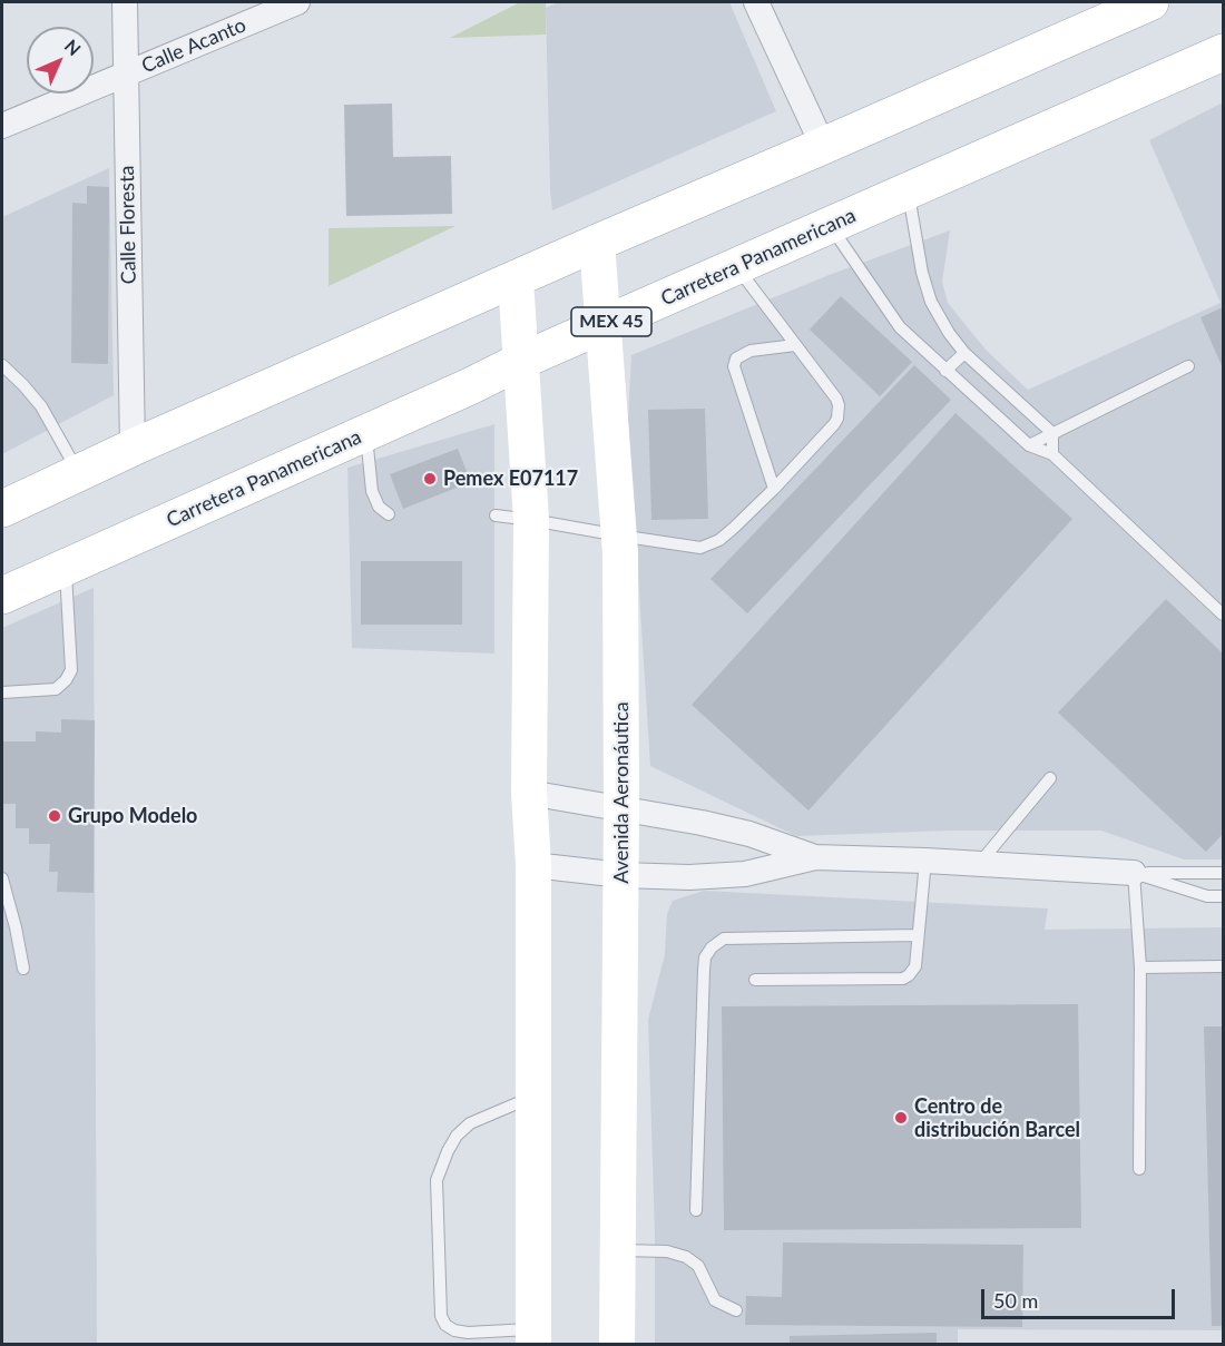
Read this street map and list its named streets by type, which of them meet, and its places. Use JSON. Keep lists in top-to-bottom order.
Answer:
{
  "streets": {
    "main road": ["Carretera Panamericana", "MEX 45", "Avenida Aeronáutica"],
    "street": ["Calle Acanto", "Calle Floresta"]
  },
  "crossings": [
    ["Calle Acanto", "Calle Floresta"],
    ["Carretera Panamericana", "Avenida Aeronáutica"]
  ],
  "places": ["Pemex E07117", "Grupo Modelo", "Centro de distribución Barcel"],
  "scale_bar": "50 m",
  "north": "top right"
}
